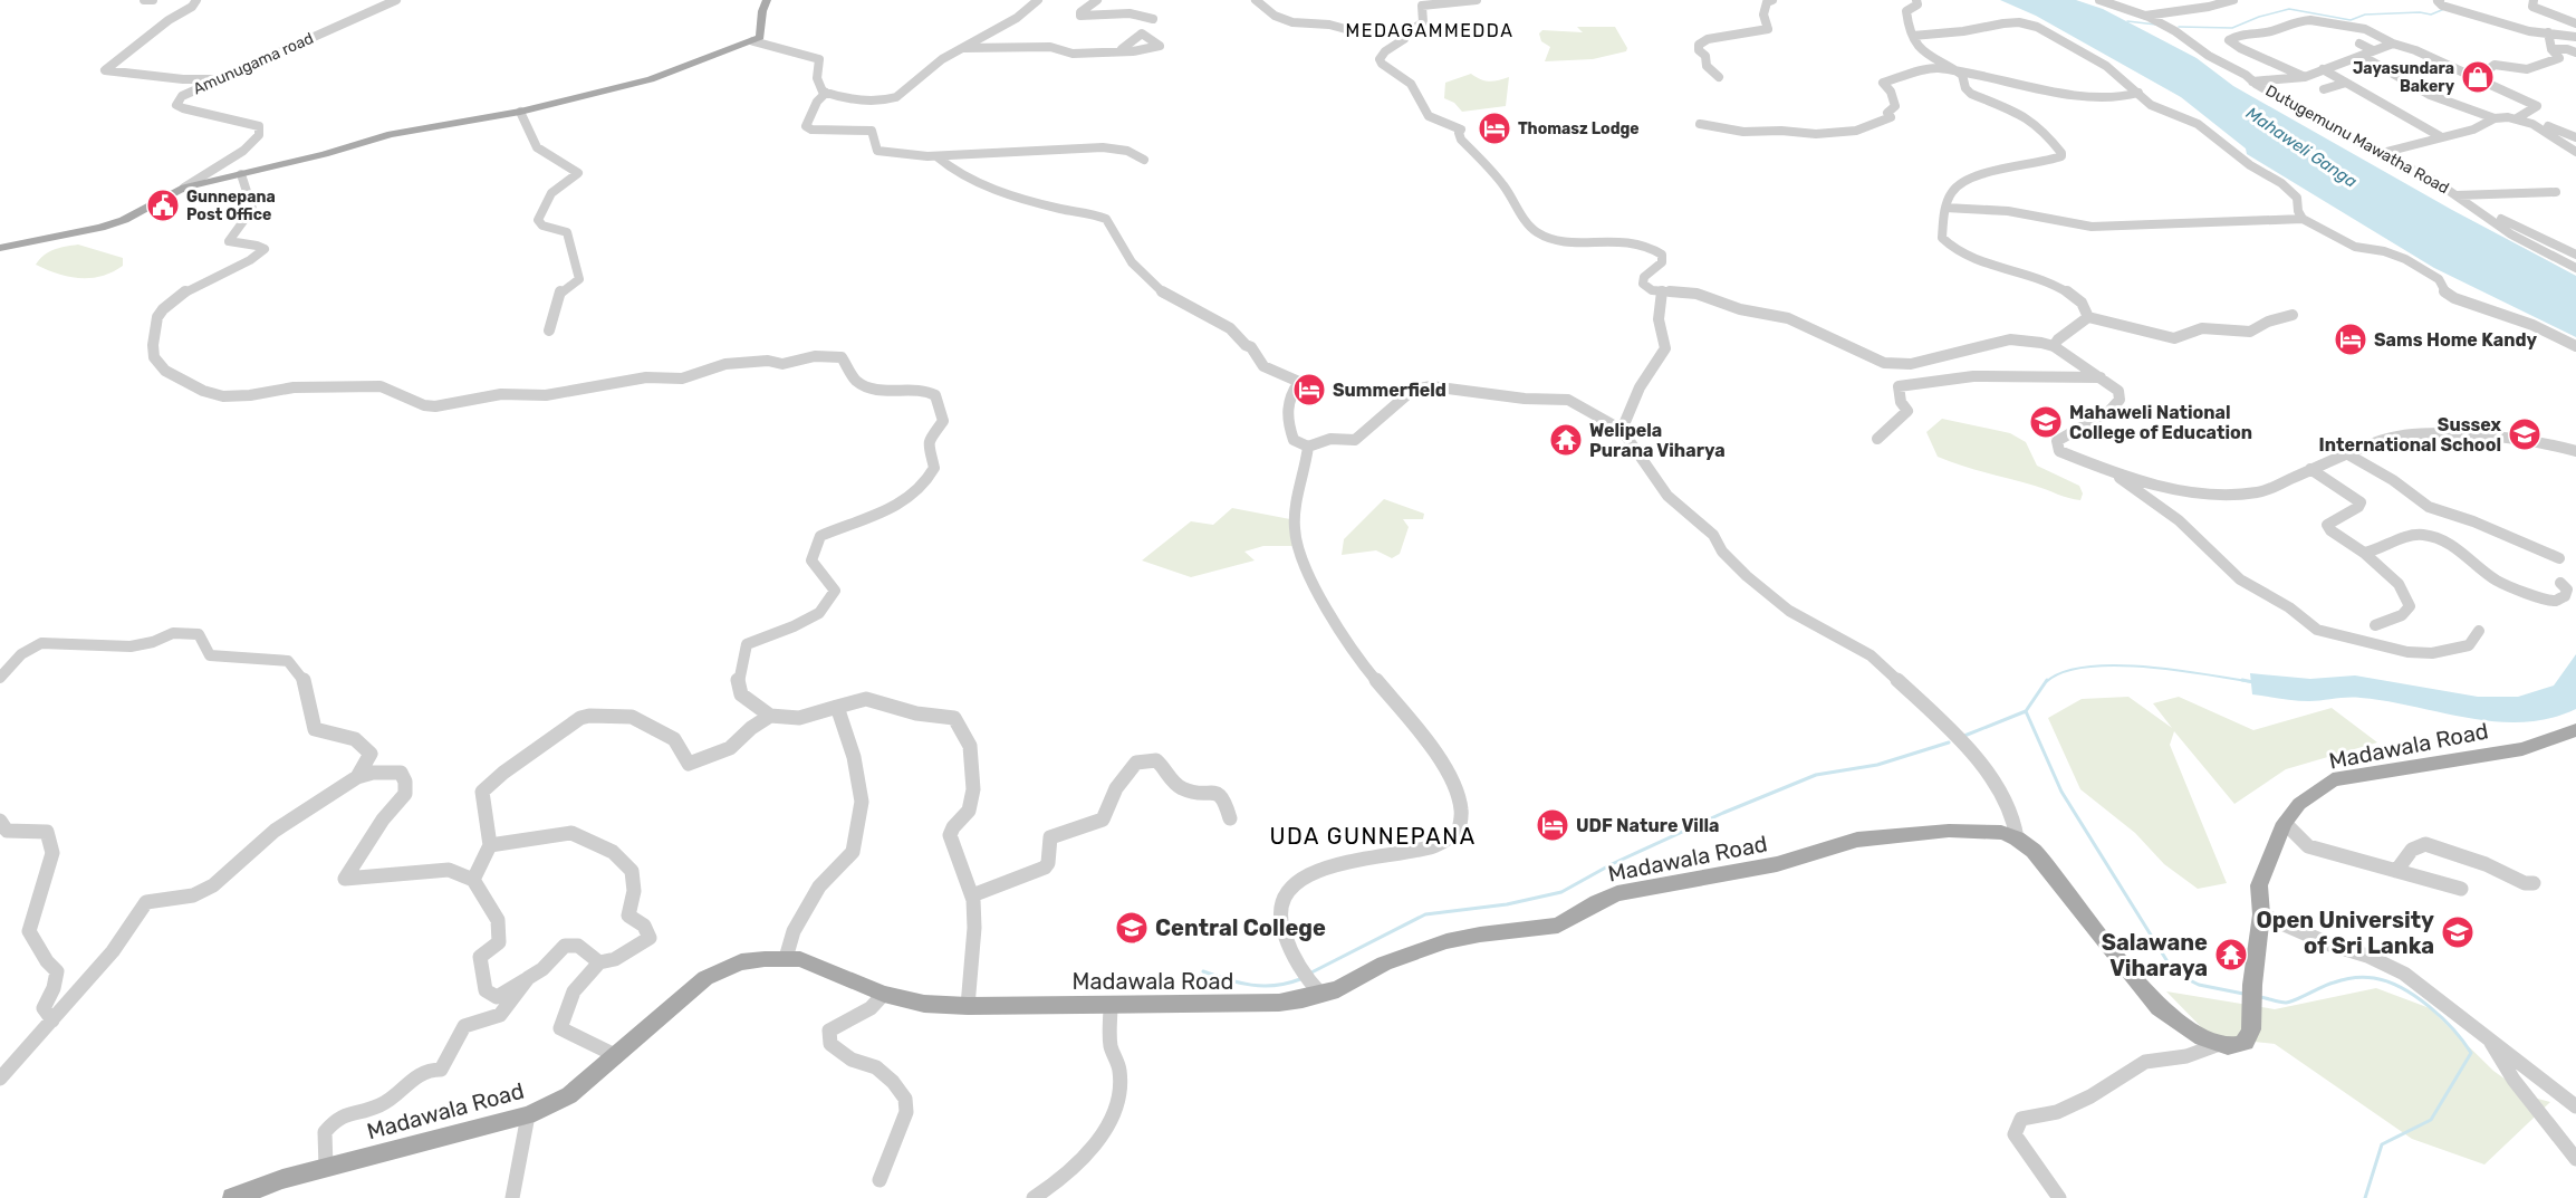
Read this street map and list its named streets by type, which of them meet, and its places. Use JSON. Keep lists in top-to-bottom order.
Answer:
{
  "streets": {
    "main road": ["Madawala Road"],
    "street": ["Amunugama road", "Dutugemunu Mawatha Road"]
  },
  "districts": ["MEDAGAMMEDDA", "UDA GUNNEPANA"],
  "water": ["Mahaweli Ganga"],
  "places": {
    "shop": ["Jayasundara Bakery"],
    "hotel": [
      "Thomasz Lodge",
      "Sams Home Kandy",
      "Summerfield",
      "UDF Nature Villa"
    ],
    "public building": ["Gunnepana Post Office"],
    "school or university": [
      "Mahaweli National College of Education",
      "Sussex International School",
      "Central College",
      "Open University of Sri Lanka"
    ],
    "temple": ["Welipela Purana Viharya", "Salawane Viharaya"]
  }
}
